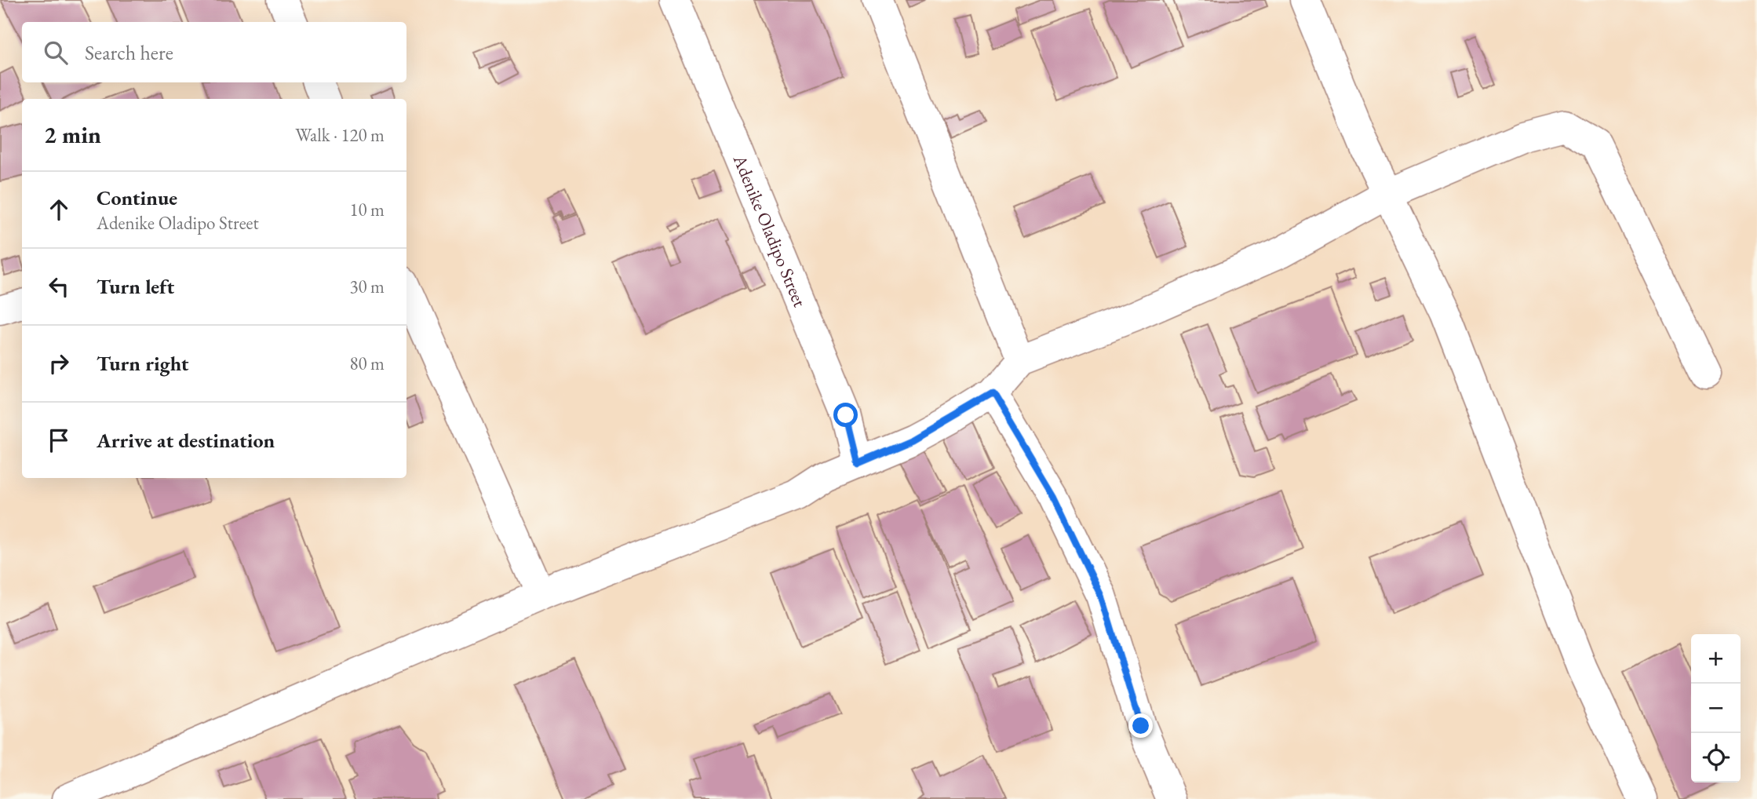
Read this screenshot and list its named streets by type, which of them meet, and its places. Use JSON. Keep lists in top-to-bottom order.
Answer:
{
  "streets": {
    "street": ["Adenike Oladipo Street"]
  },
  "page": {
    "search": "Search here",
    "heading": ["2 min", "Walk · 120 m"],
    "list": [
      ["Continue", "Adenike Oladipo Street", "10 m"],
      ["Turn left", "30 m"],
      ["Turn right", "80 m"],
      "Arrive at destination"
    ],
    "map_buttons": ["+", "−"]
  }
}
